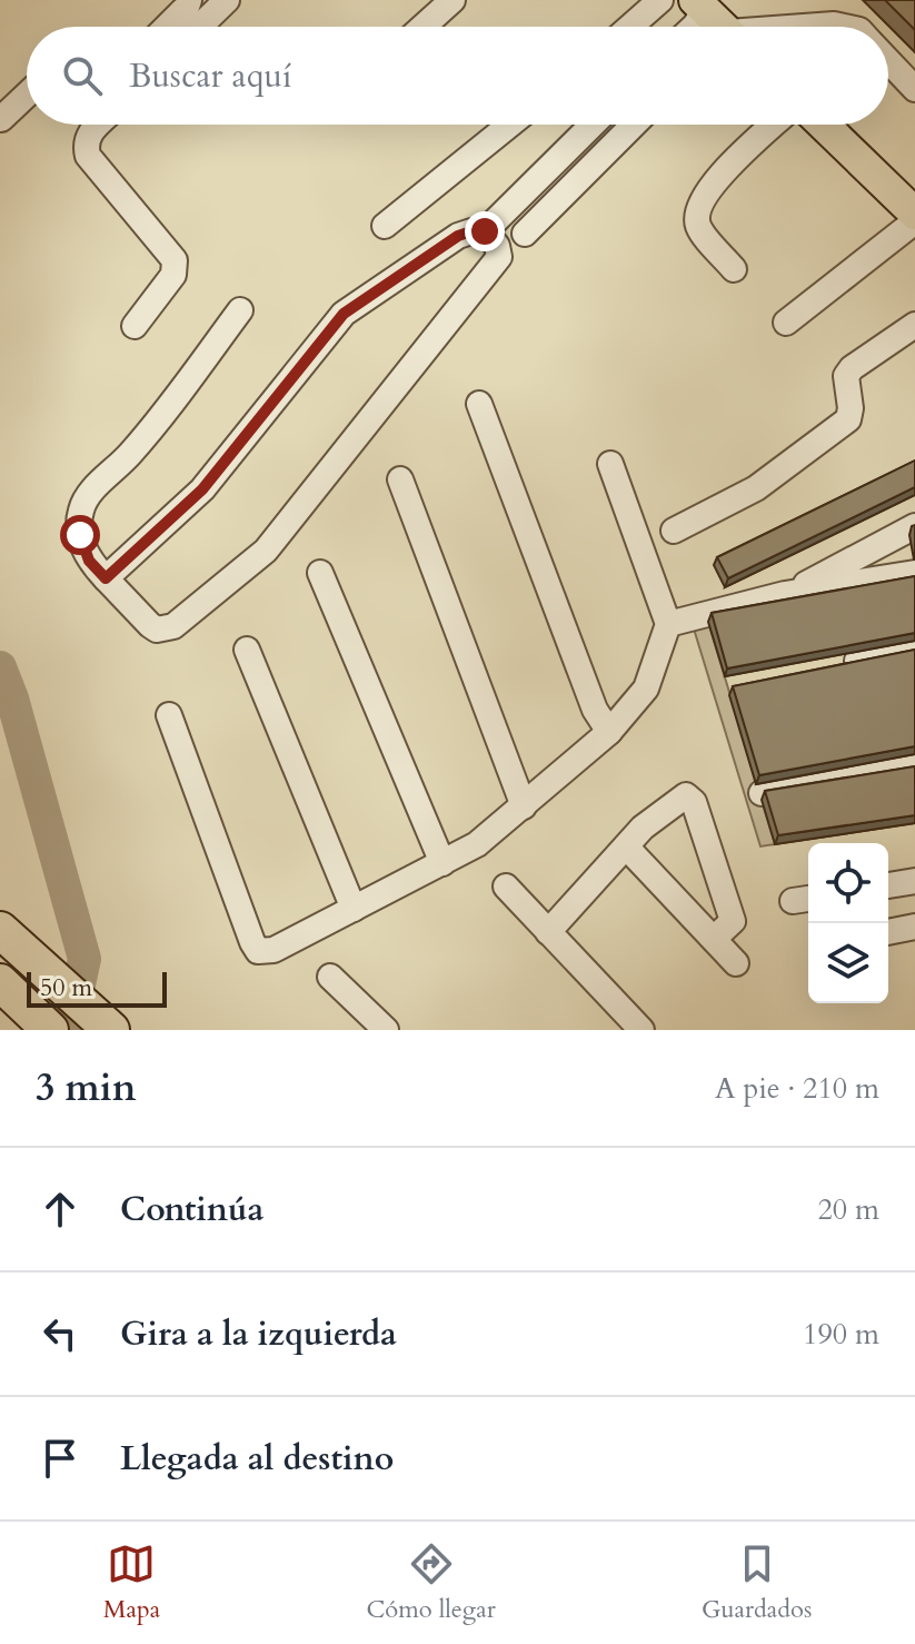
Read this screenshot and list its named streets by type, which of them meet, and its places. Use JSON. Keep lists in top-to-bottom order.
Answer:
{
  "scale_bar": "50 m",
  "page": {
    "search": "Buscar aquí",
    "scale": "50 m",
    "heading": ["3 min", "A pie · 210 m"],
    "list": [
      ["Continúa", "20 m"],
      ["Gira a la izquierda", "190 m"],
      "Llegada al destino"
    ],
    "nav": ["Mapa", "Cómo llegar", "Guardados"]
  }
}
